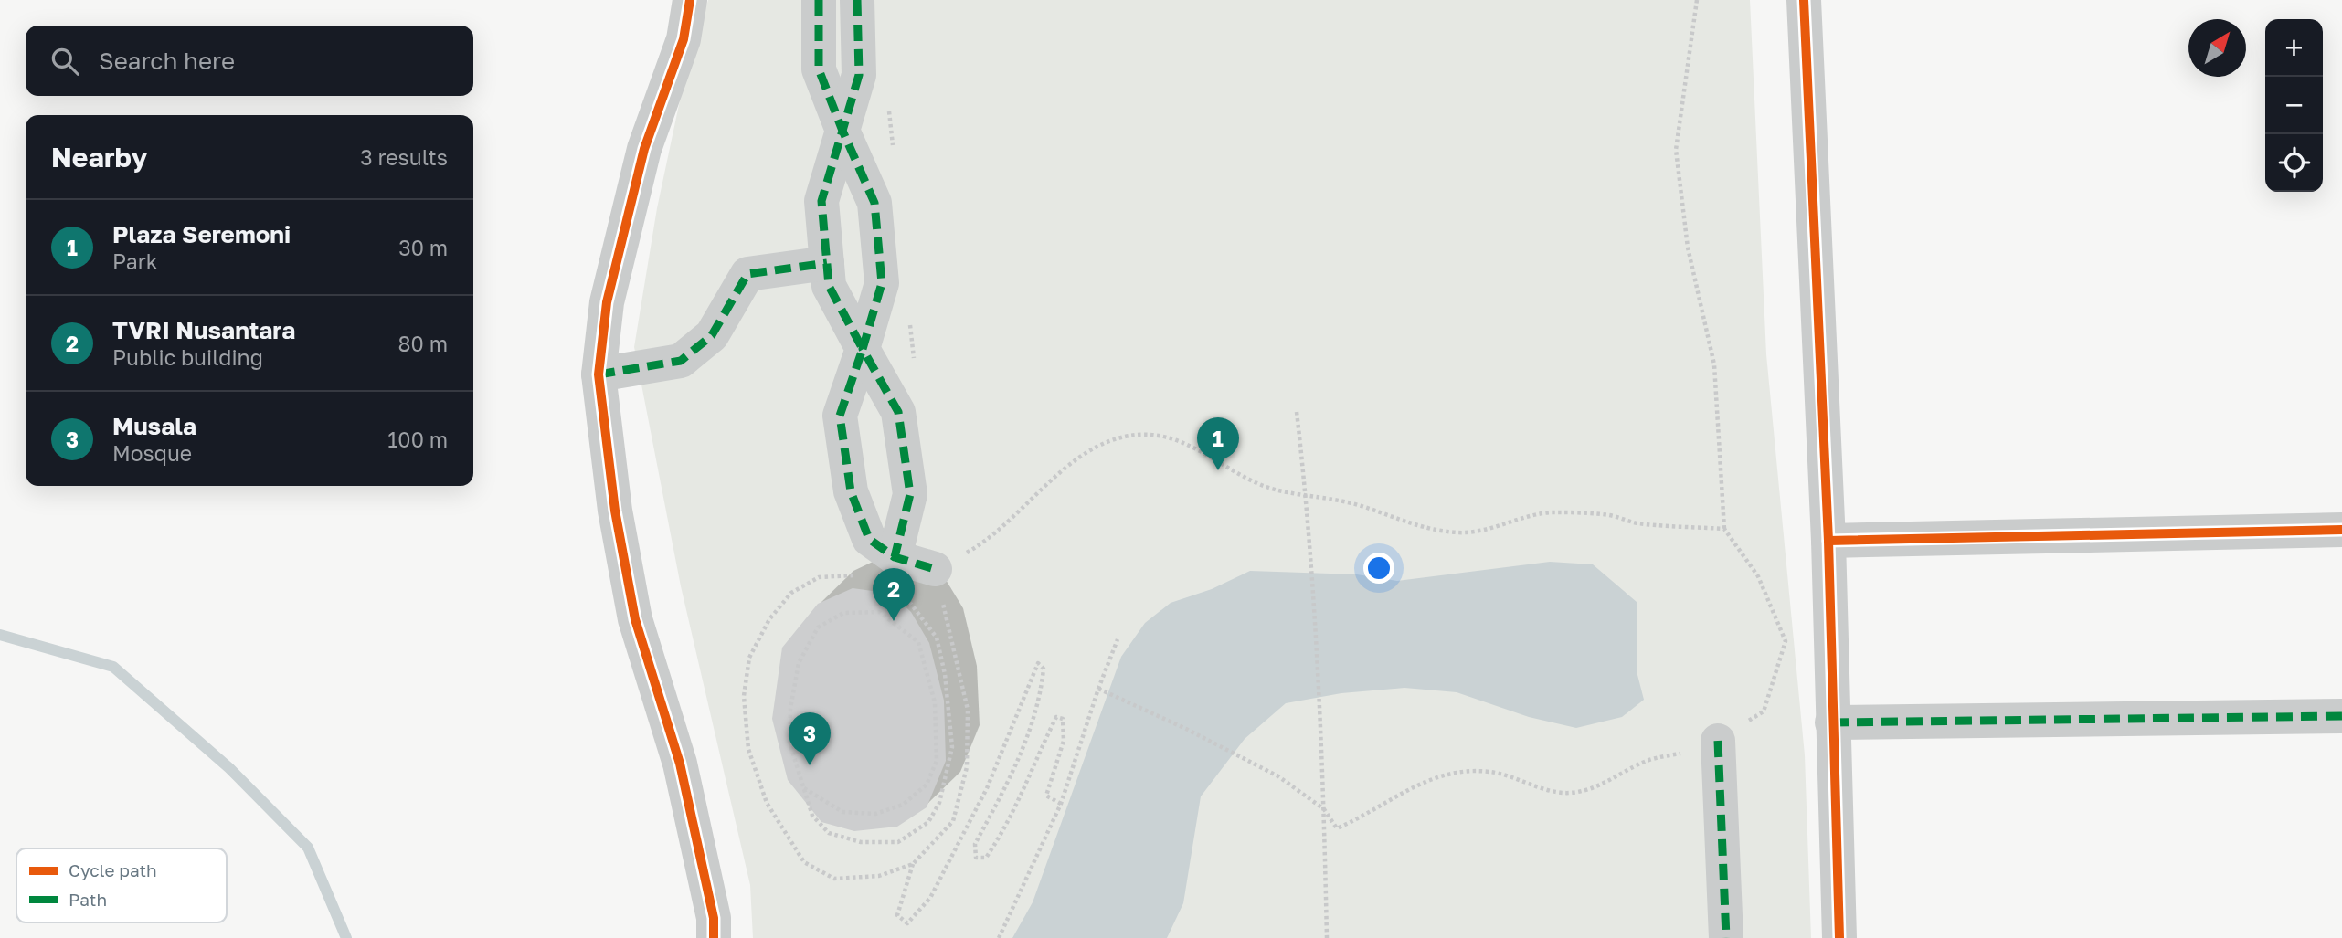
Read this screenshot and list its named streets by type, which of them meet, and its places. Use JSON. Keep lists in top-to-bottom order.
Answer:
{
  "legend": ["Cycle path", "Path"],
  "north": "top right",
  "page": {
    "map_buttons": ["+", "−"],
    "search": "Search here",
    "heading": ["Nearby", "3 results"],
    "list": [
      {
        "mark": "1",
        "name": "Plaza Seremoni",
        "note": "Park",
        "value": "30 m"
      },
      {
        "mark": "2",
        "name": "TVRI Nusantara",
        "note": "Public building",
        "value": "80 m"
      },
      {
        "mark": "3",
        "name": "Musala",
        "note": "Mosque",
        "value": "100 m"
      }
    ],
    "pins": ["1", "2", "3"]
  }
}
